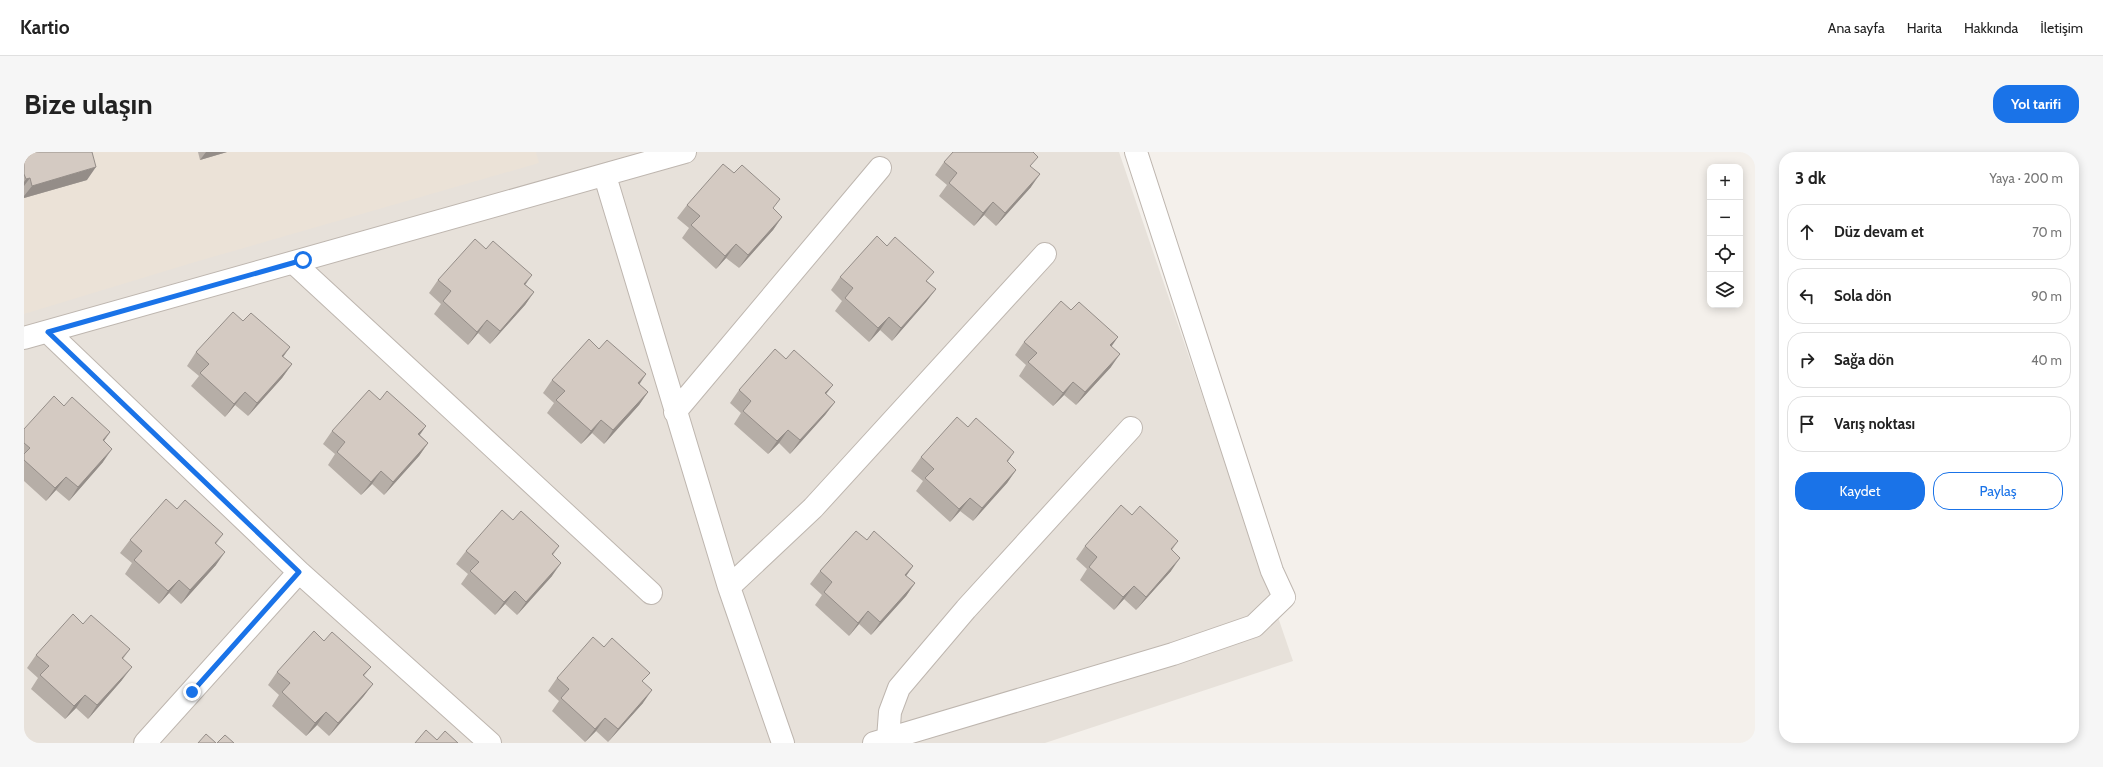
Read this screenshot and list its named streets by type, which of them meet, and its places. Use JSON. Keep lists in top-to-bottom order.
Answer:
{
  "page": {
    "header": "Kartio",
    "nav": [
      "Ana sayfa",
      "Harita",
      "Hakkında",
      "İletişim"
    ],
    "buttons": [
      "Yol tarifi",
      ["Kaydet", "Paylaş"]
    ],
    "title": "Bize ulaşın",
    "heading": ["3 dk", "Yaya · 200 m"],
    "map_buttons": ["+", "−"],
    "list": [
      ["Düz devam et", "70 m"],
      ["Sola dön", "90 m"],
      ["Sağa dön", "40 m"],
      "Varış noktası"
    ]
  }
}
